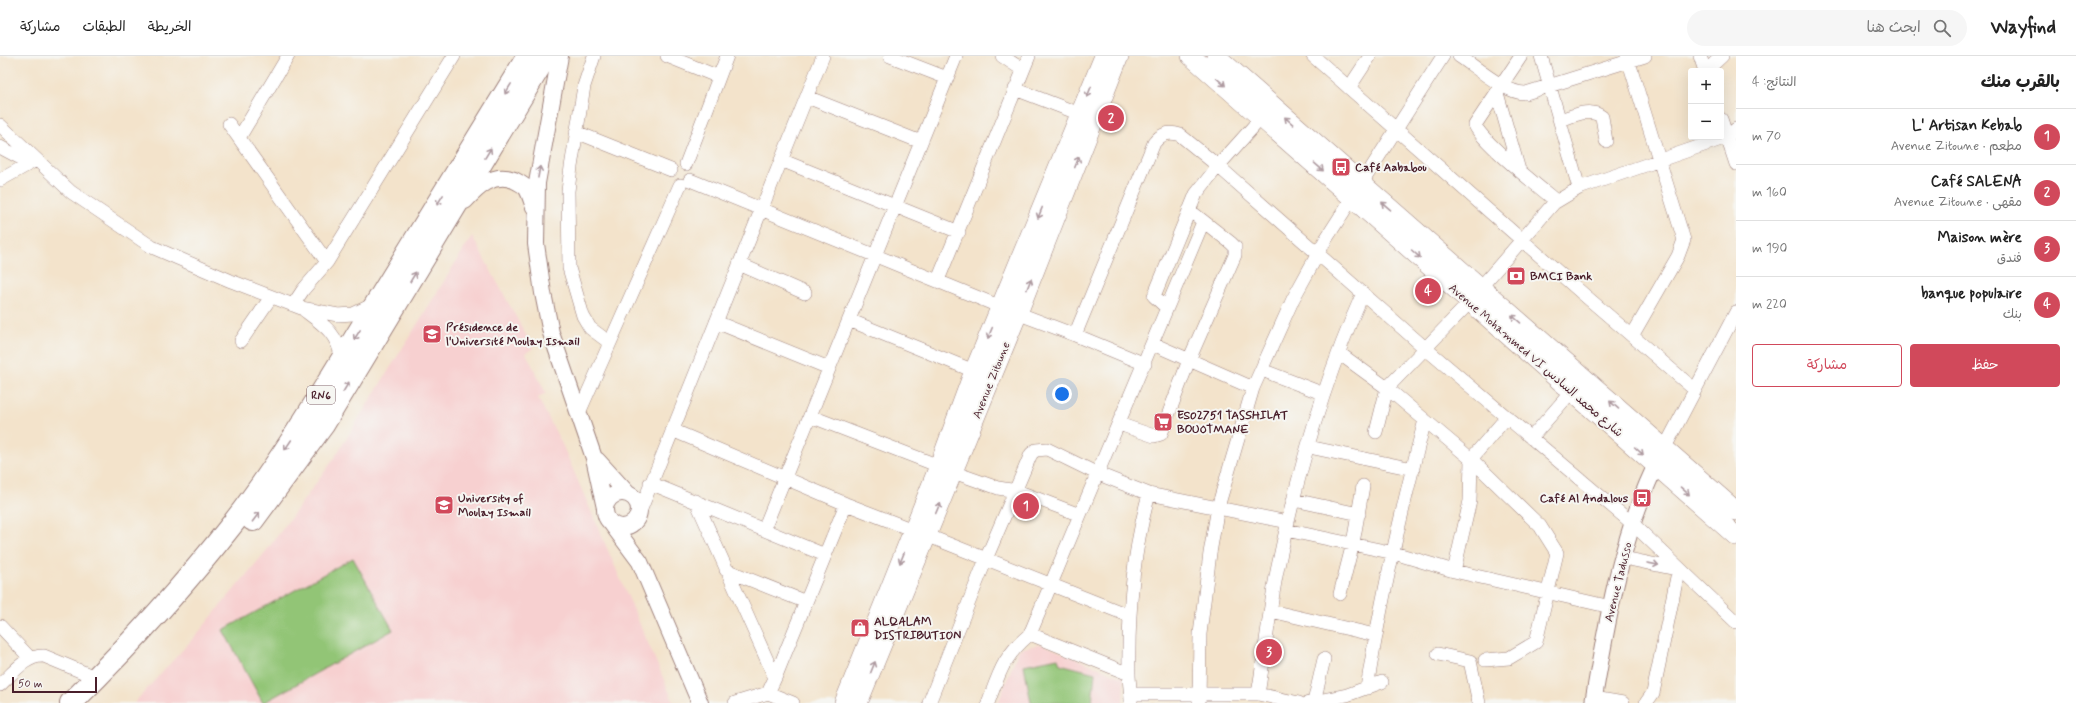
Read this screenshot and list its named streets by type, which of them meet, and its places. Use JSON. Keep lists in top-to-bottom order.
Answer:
{
  "streets": {
    "highway": ["RN6"],
    "main road": ["Avenue Mohammed VI شارع محمد السادس", "Avenue Zitoune"],
    "street": ["Avenue Tadusso"]
  },
  "crossings": [
    ["Avenue Mohammed VI شارع محمد السادس", "Avenue Tadusso"]
  ],
  "places": {
    "bus stop": ["Café Aababou", "Café Al Andalous"],
    "bank": ["BMCI Bank"],
    "school or university": ["Présidence de l'Université Moulay Ismail", "University of Moulay Ismail"],
    "supermarket": ["ES02751 TASSHILAT BOUOTMANE"],
    "shop": ["ALQALAM DISTRIBUTION"]
  },
  "scale_bar": "50 m",
  "page": {
    "header": "Wayfind",
    "search": "ابحث هنا",
    "nav": ["الخريطة", "الطبقات", "مشاركة"],
    "heading": ["بالقرب منك", "النتائج: 4"],
    "map_buttons": ["+", "−"],
    "pins": [
      "2",
      "4",
      "1",
      "3"
    ],
    "list": [
      {
        "mark": "1",
        "name": "L' Artisan Kebab",
        "note": "مطعم · Avenue Zitoune",
        "value": "70 m"
      },
      {
        "mark": "2",
        "name": "Café SALENA",
        "note": "مقهى · Avenue Zitoune",
        "value": "160 m"
      },
      {
        "mark": "3",
        "name": "Maison mère",
        "note": "فندق",
        "value": "190 m"
      },
      {
        "mark": "4",
        "name": "banque populaire",
        "note": "بنك",
        "value": "220 m"
      }
    ],
    "buttons": ["حفظ", "مشاركة"],
    "scale": "50 m"
  }
}
